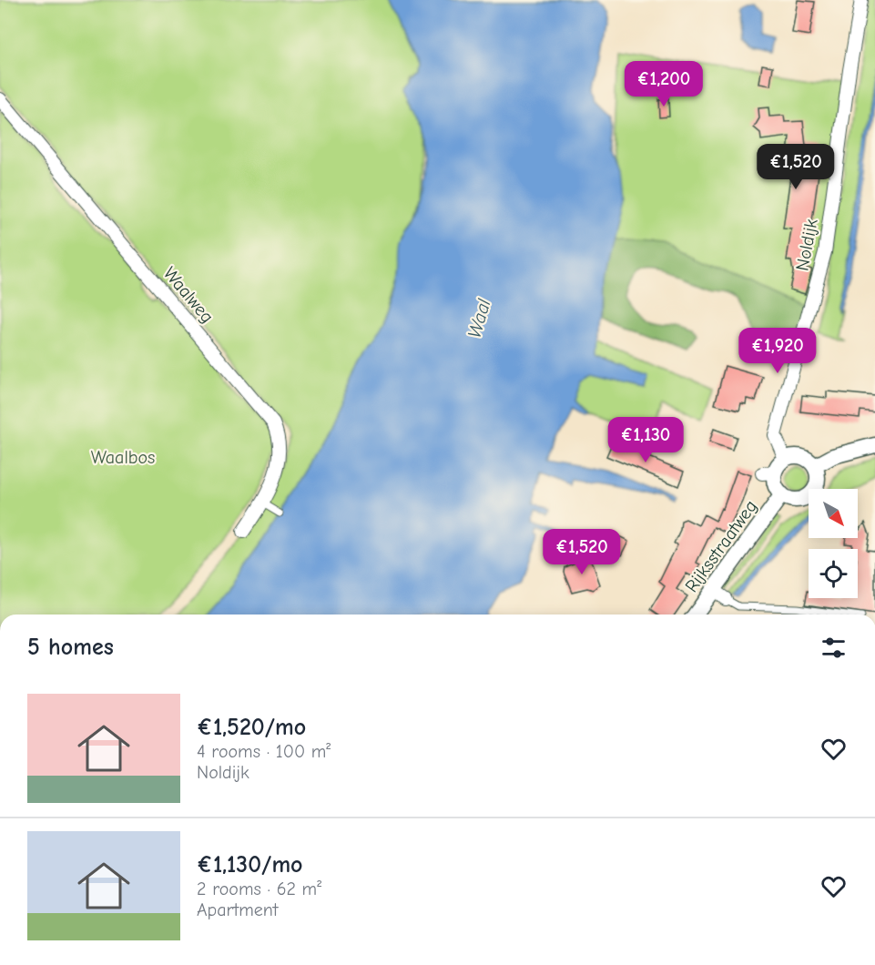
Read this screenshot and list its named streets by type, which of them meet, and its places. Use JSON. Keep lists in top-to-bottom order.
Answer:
{
  "streets": {
    "street": ["Noldijk", "Waalweg", "Rijksstraatweg"]
  },
  "crossings": [
    ["Noldijk", "Rijksstraatweg"]
  ],
  "water": ["Waal"],
  "parks": ["Waalbos"],
  "north": "bottom right",
  "page": {
    "price": [
      "€1,200",
      "€1,520",
      "€1,920",
      "€1,130",
      "€1,520"
    ],
    "heading": "5 homes",
    "list": [
      {
        "name": "€1,520/mo",
        "note": "4 rooms · 100 m² · Noldijk"
      },
      {
        "name": "€1,130/mo",
        "note": "2 rooms · 62 m² · Apartment"
      }
    ]
  }
}
